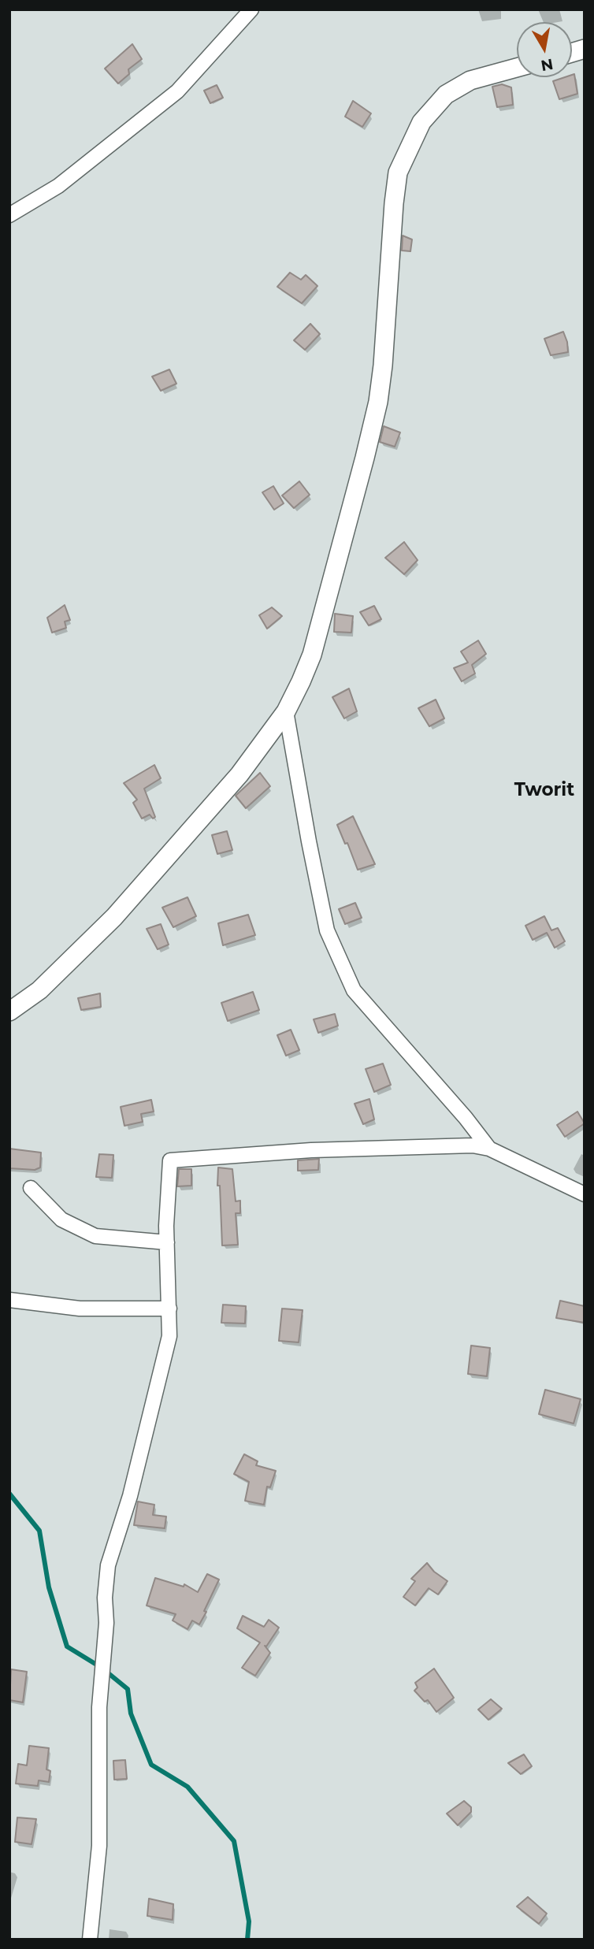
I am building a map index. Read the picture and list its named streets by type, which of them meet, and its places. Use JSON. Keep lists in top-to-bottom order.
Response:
{
  "districts": ["Tworit"],
  "north": "bottom"
}
